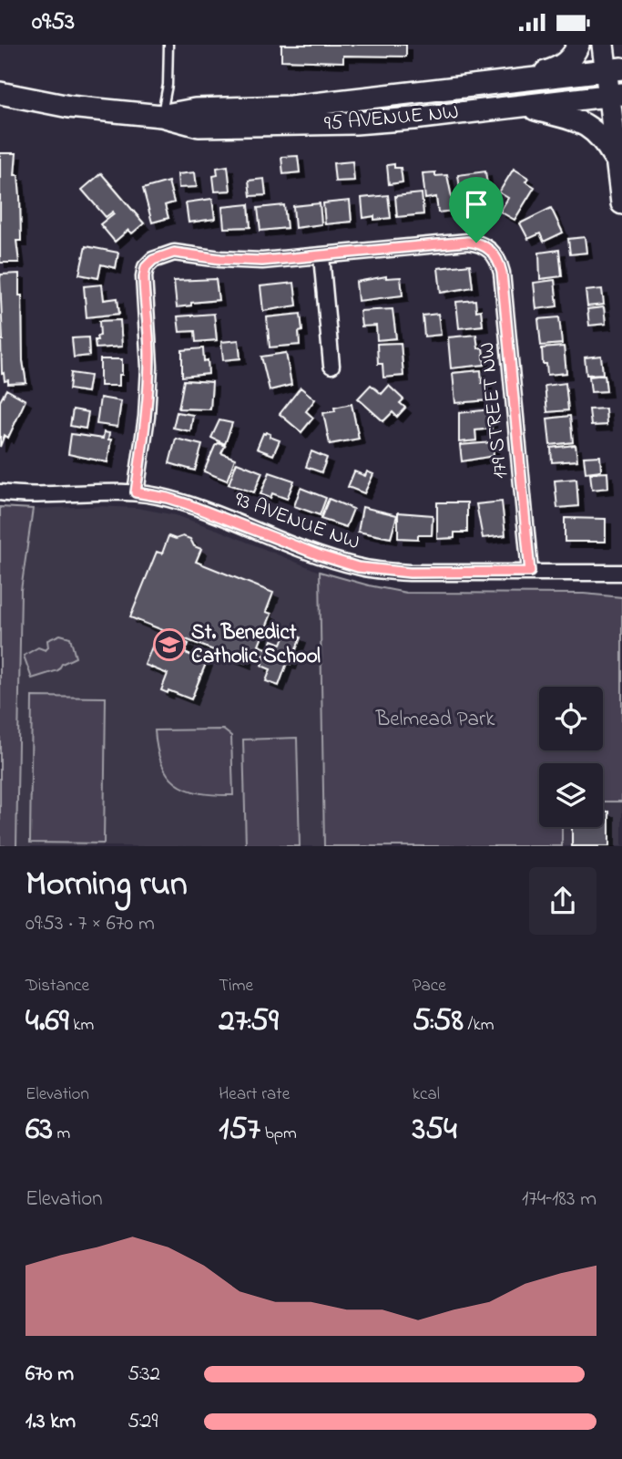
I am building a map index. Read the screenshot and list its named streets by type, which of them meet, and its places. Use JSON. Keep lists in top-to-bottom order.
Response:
{
  "streets": {
    "street": ["95 AVENUE NW", "179 STREET NW", "93 AVENUE NW"]
  },
  "crossings": [
    ["179 STREET NW", "93 AVENUE NW"]
  ],
  "parks": ["Belmead Park"],
  "places": {
    "school or university": ["St. Benedict Catholic School"]
  },
  "page": {
    "status": "09:53",
    "heading": ["Morning run", "09:53 · 7 × 670 m"],
    "stats": [
      ["Distance", "4.69 km"],
      ["Time", "27:59"],
      ["Pace", "5:58 /km"],
      ["Elevation", "63 m"],
      ["Heart rate", "157 bpm"],
      ["kcal", "354"]
    ],
    "chart": ["Elevation", "174–183 m"],
    "list": [
      {
        "name": "670 m",
        "note": "5:32"
      },
      {
        "name": "1.3 km",
        "note": "5:29"
      }
    ]
  }
}
